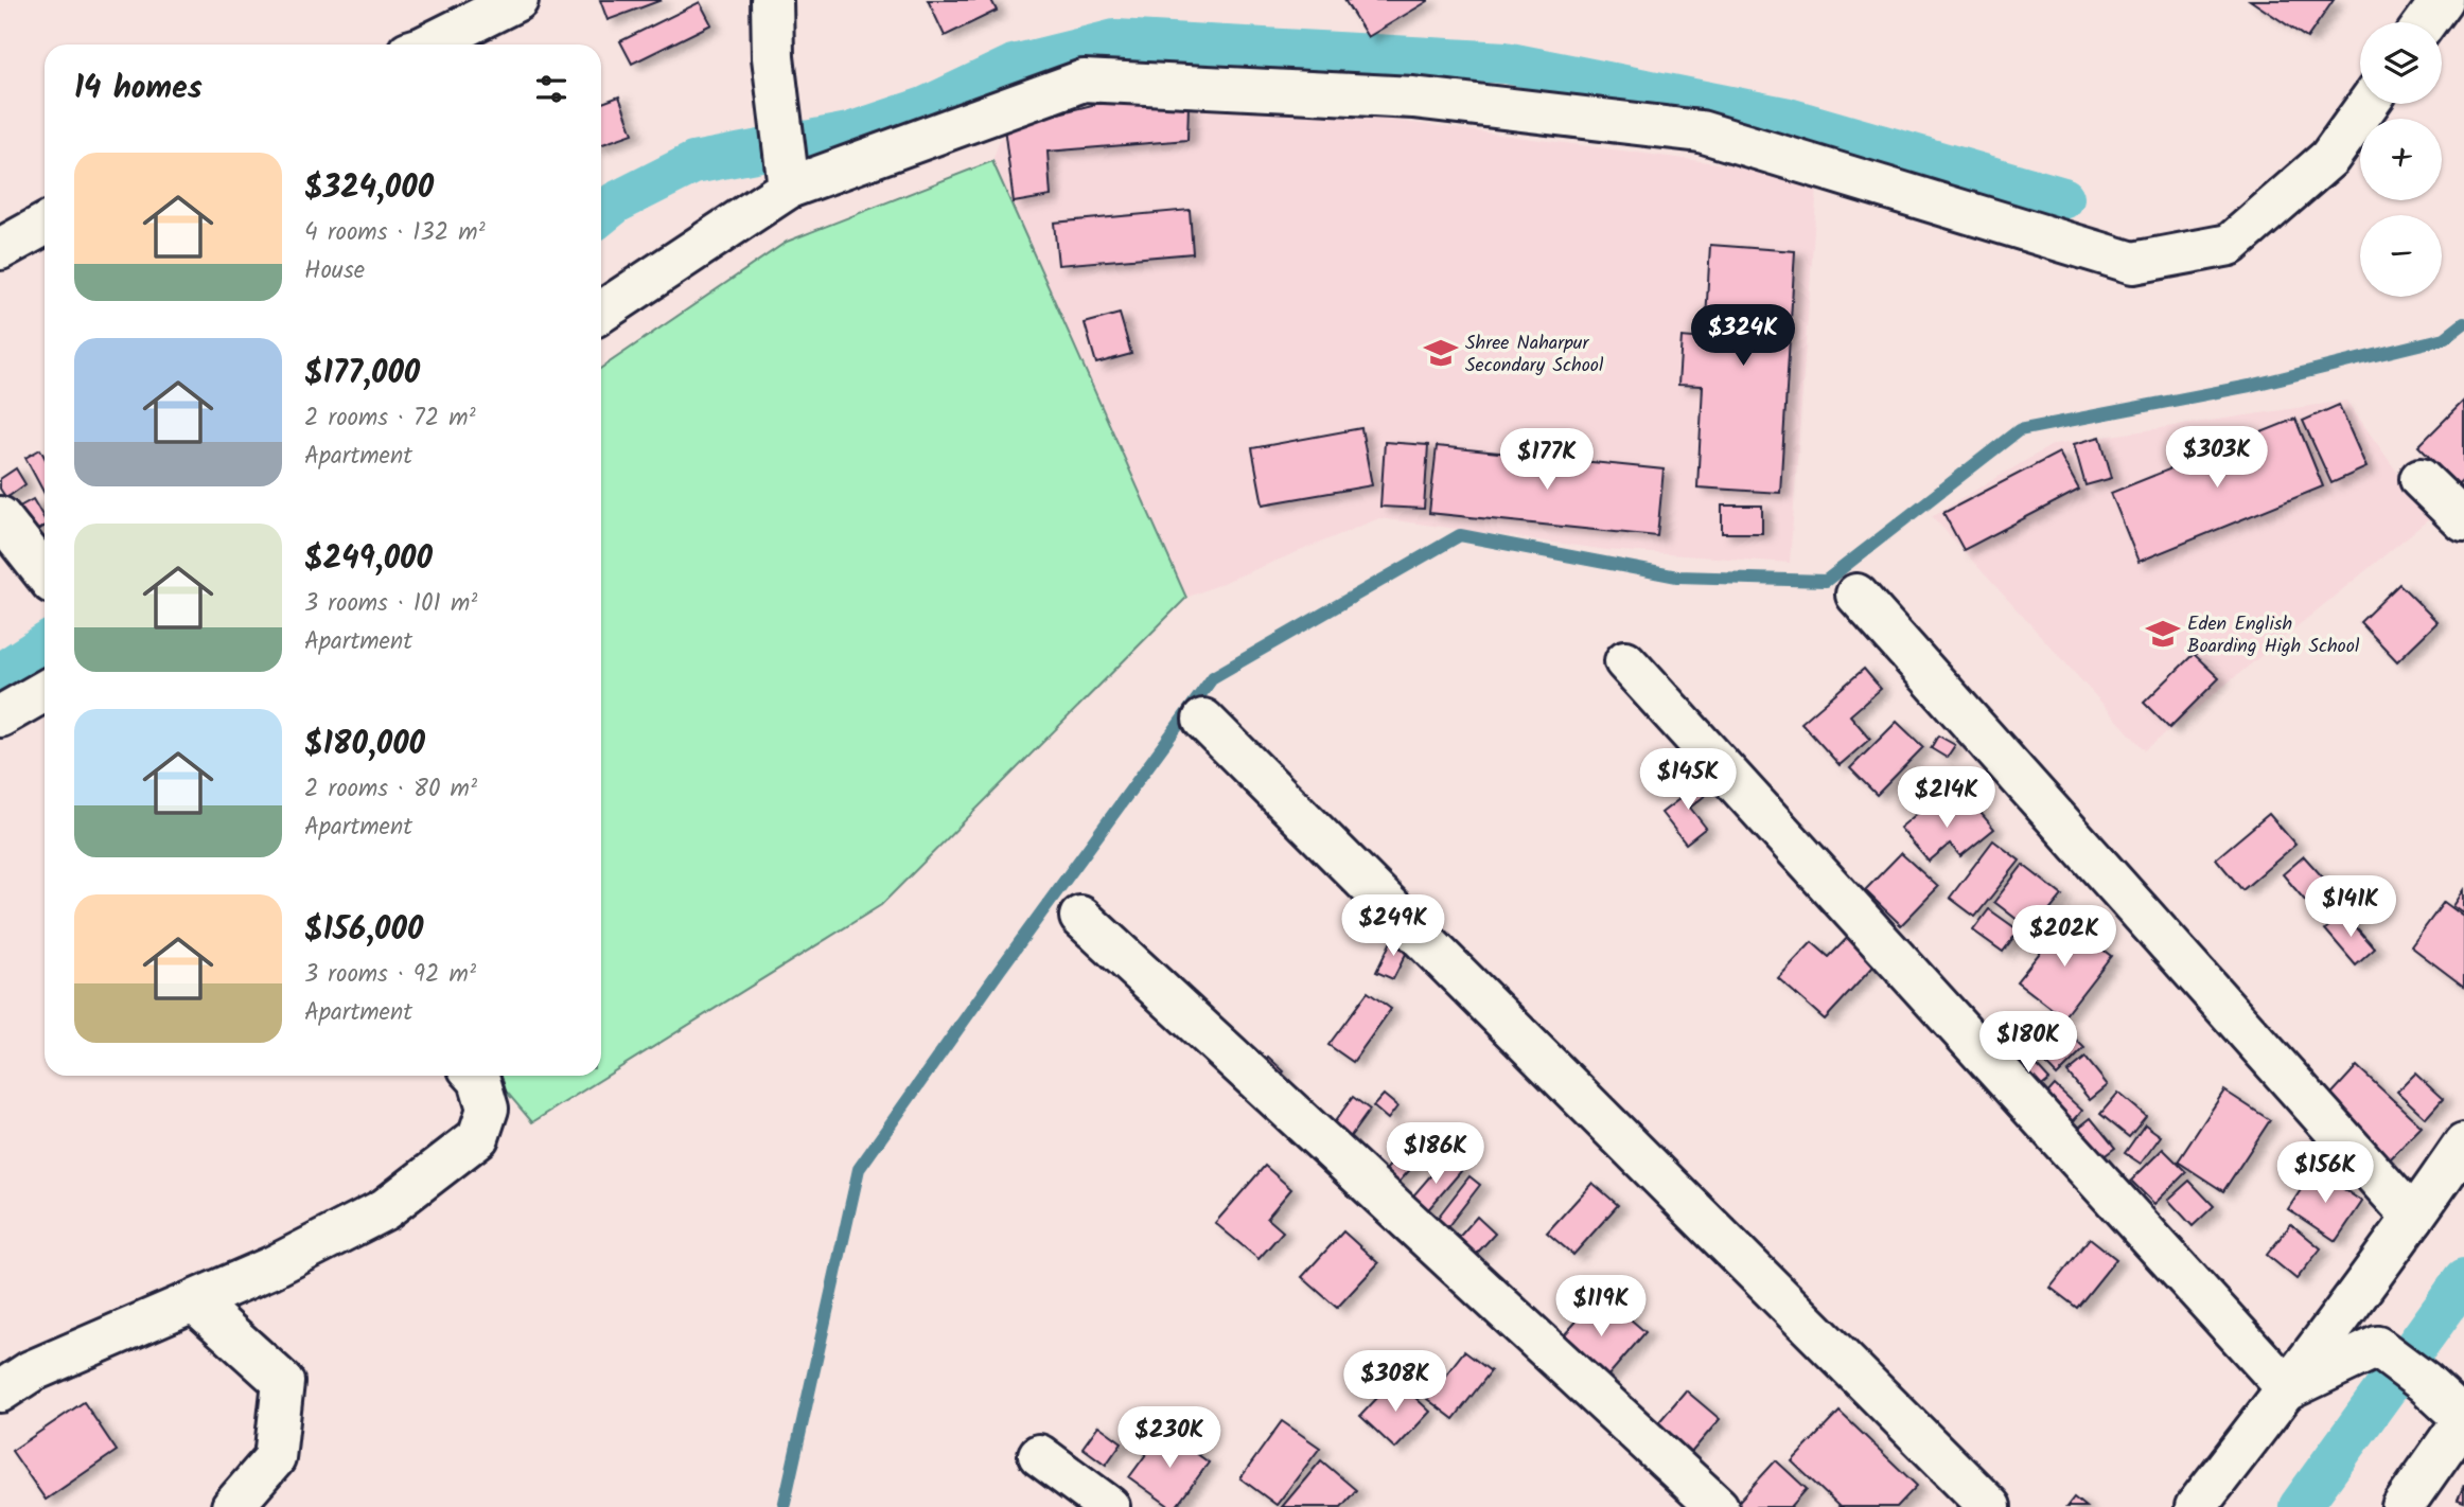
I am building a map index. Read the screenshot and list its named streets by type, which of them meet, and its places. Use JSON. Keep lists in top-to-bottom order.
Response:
{
  "places": {
    "school or university": ["Shree Naharpur Secondary School", "Eden English Boarding High School"]
  },
  "page": {
    "map_buttons": ["+", "−"],
    "heading": "14 homes",
    "list": [
      {
        "name": "$324,000",
        "note": "4 rooms · 132 m² · House"
      },
      {
        "name": "$177,000",
        "note": "2 rooms · 72 m² · Apartment"
      },
      {
        "name": "$249,000",
        "note": "3 rooms · 101 m² · Apartment"
      },
      {
        "name": "$180,000",
        "note": "2 rooms · 80 m² · Apartment"
      },
      {
        "name": "$156,000",
        "note": "3 rooms · 92 m² · Apartment"
      }
    ],
    "price": [
      "$324K",
      "$303K",
      "$177K",
      "$145K",
      "$214K",
      "$141K",
      "$249K",
      "$202K",
      "$180K",
      "$186K",
      "$156K",
      "$119K",
      "$308K",
      "$230K"
    ]
  }
}
